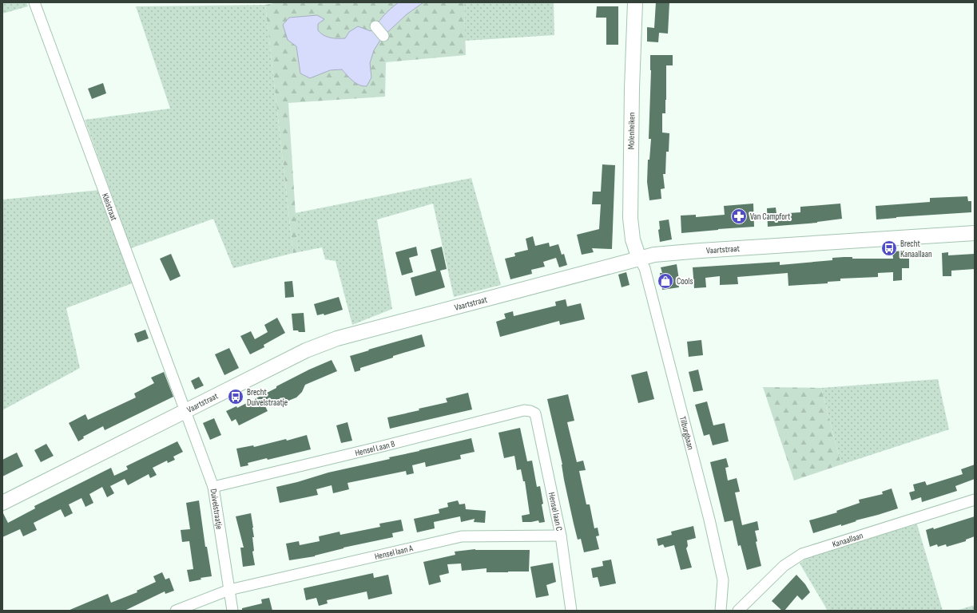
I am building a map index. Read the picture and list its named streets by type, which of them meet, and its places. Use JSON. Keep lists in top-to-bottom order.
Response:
{
  "streets": {
    "main road": ["Molenheiken", "Vaartstraat"],
    "street": [
      "Kleistraat",
      "Tilburgbaan",
      "Hensel Laan B",
      "Duivelstraatje",
      "Hensel laan C",
      "Kanaallaan",
      "Hensel laan A"
    ]
  },
  "crossings": [
    ["Molenheiken", "Vaartstraat"],
    ["Molenheiken", "Tilburgbaan"],
    ["Kleistraat", "Vaartstraat"],
    ["Kleistraat", "Duivelstraatje"],
    ["Vaartstraat", "Tilburgbaan"],
    ["Vaartstraat", "Duivelstraatje"],
    ["Hensel Laan B", "Duivelstraatje"],
    ["Hensel Laan B", "Hensel laan C"],
    ["Duivelstraatje", "Hensel laan A"],
    ["Hensel laan C", "Hensel laan A"]
  ],
  "places": {
    "pharmacy": ["Van Campfort"],
    "bus stop": ["Brecht Kanaallaan", "Brecht Duivelstraatje"],
    "shop": ["Cools"]
  }
}
